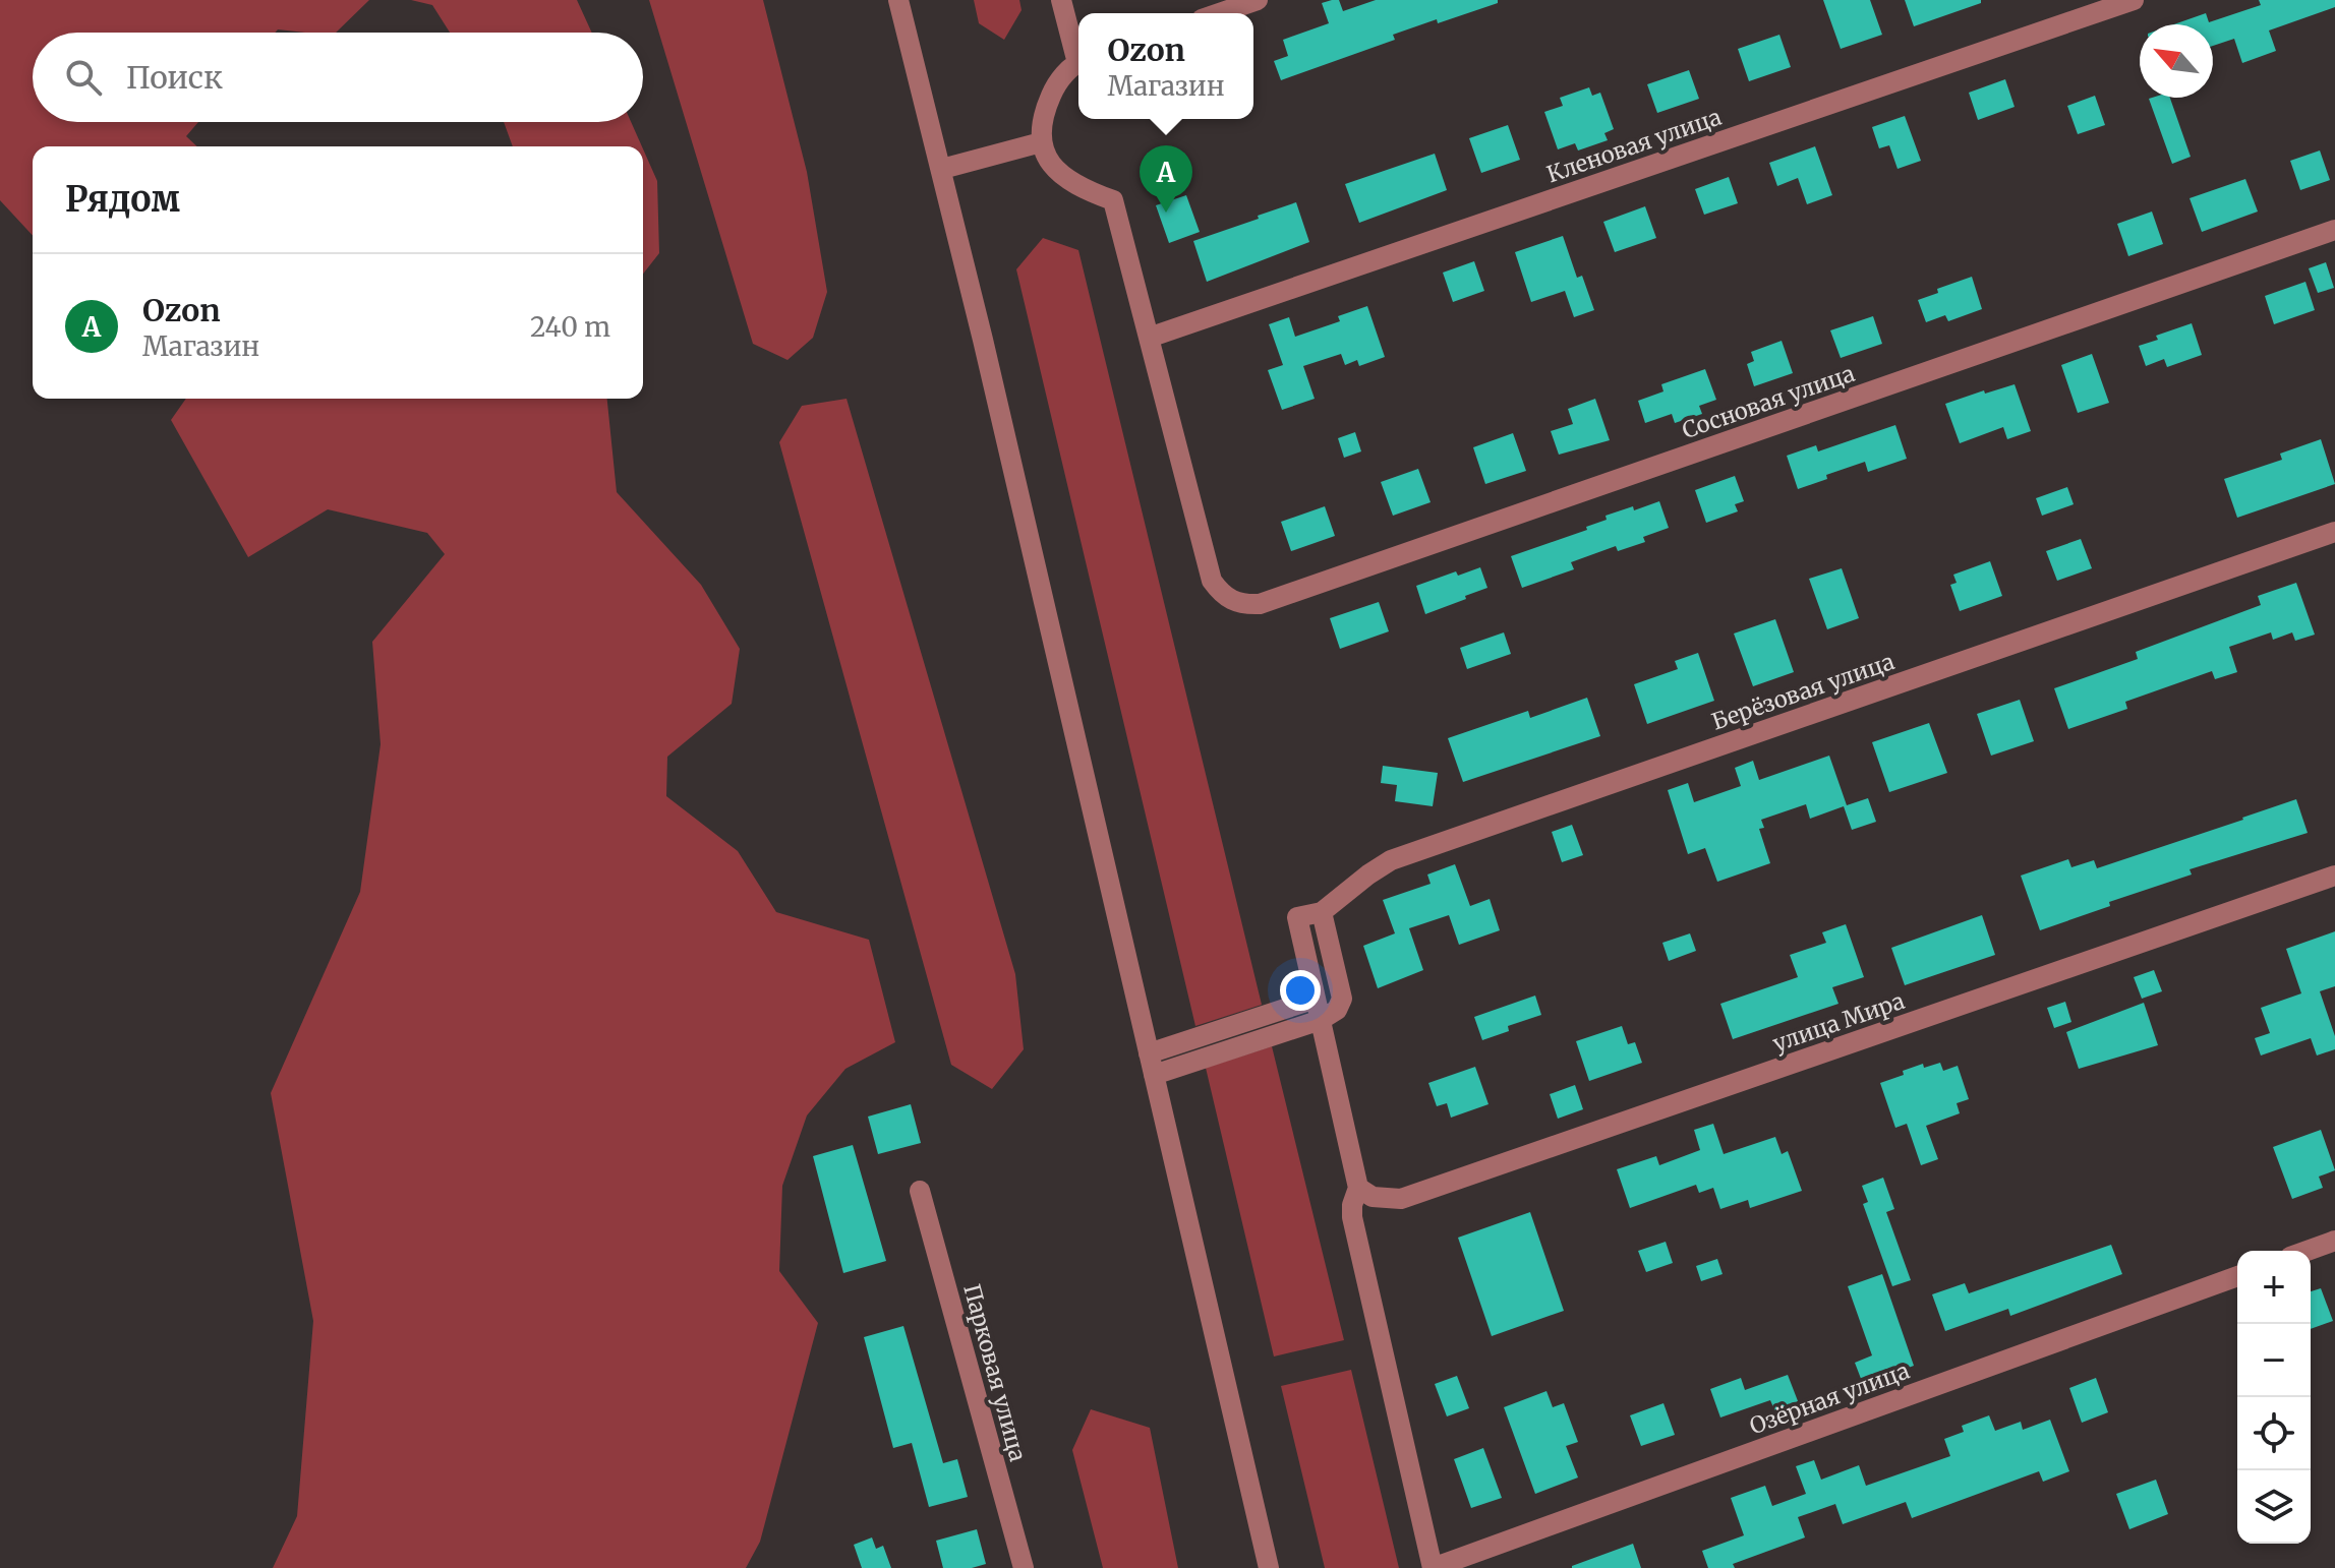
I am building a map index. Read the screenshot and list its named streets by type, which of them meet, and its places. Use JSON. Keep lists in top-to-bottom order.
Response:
{
  "streets": {
    "street": [
      "Кленовая улица",
      "Сосновая улица",
      "Берёзовая улица",
      "улица Мира",
      "Парковая улица",
      "Озёрная улица"
    ]
  },
  "crossings": [
    ["Кленовая улица", "Сосновая улица"]
  ],
  "north": "top left",
  "page": {
    "popup": ["Ozon", "Магазин"],
    "search": "Поиск",
    "pins": "A",
    "heading": "Рядом",
    "list": [
      {
        "mark": "A",
        "name": "Ozon",
        "note": "Магазин",
        "value": "240 m"
      }
    ],
    "map_buttons": ["+", "−"]
  }
}
